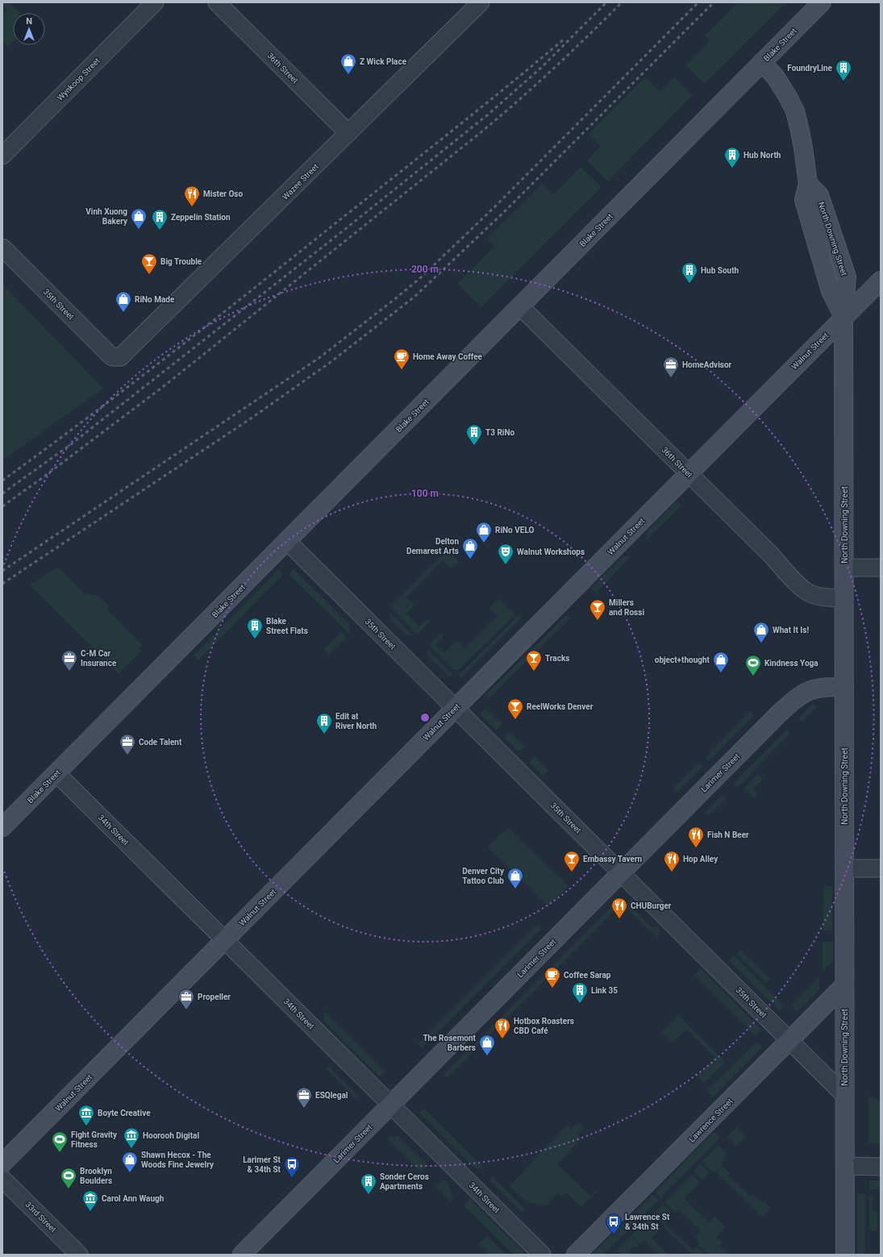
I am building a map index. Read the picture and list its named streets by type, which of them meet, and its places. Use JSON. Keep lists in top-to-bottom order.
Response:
{
  "streets": {
    "street": [
      "Blake Street",
      "36th Street",
      "Wynkoop Street",
      "Wazee Street",
      "North Downing Street",
      "35th Street",
      "Walnut Street",
      "Larimer Street",
      "34th Street",
      "Lawrence Street",
      "33rd Street"
    ]
  },
  "crossings": [
    ["Blake Street", "36th Street"],
    ["Blake Street", "North Downing Street"],
    ["Blake Street", "35th Street"],
    ["Blake Street", "34th Street"],
    ["36th Street", "Wazee Street"],
    ["36th Street", "North Downing Street"],
    ["36th Street", "Walnut Street"],
    ["Wazee Street", "35th Street"],
    ["North Downing Street", "35th Street"],
    ["North Downing Street", "Walnut Street"],
    ["North Downing Street", "Larimer Street"],
    ["North Downing Street", "Lawrence Street"],
    ["35th Street", "Walnut Street"],
    ["35th Street", "Larimer Street"],
    ["35th Street", "Lawrence Street"],
    ["Walnut Street", "34th Street"],
    ["Larimer Street", "34th Street"]
  ],
  "places": {
    "shop": [
      "Z Wick Place",
      "Vinh Xuong Bakery",
      "RiNo Made",
      "RiNo VELO",
      "Delton Demarest Arts",
      "What It Is!",
      "object+thought",
      "Denver City Tattoo Club",
      "The Rosemont Barbers",
      "Shawn Hecox - The Woods Fine Jewelry"
    ],
    "building": [
      "FoundryLine",
      "Hub North",
      "Zeppelin Station",
      "Hub South",
      "T3 RiNo",
      "Blake Street Flats",
      "Edit at River North",
      "Link 35",
      "Sonder Ceros Apartments"
    ],
    "restaurant": [
      "Mister Oso",
      "Fish N Beer",
      "Hop Alley",
      "CHUBurger",
      "Hotbox Roasters CBD Café"
    ],
    "bar": [
      "Big Trouble",
      "Millers and Rossi",
      "Tracks",
      "ReelWorks Denver",
      "Embassy Tavern"
    ],
    "cafe": ["Home Away Coffee", "Coffee Sarap"],
    "office": [
      "HomeAdvisor",
      "C-M Car Insurance",
      "Code Talent",
      "Propeller",
      "ESQlegal"
    ],
    "theatre": ["Walnut Workshops"],
    "sports": ["Kindness Yoga", "Fight Gravity Fitness", "Brooklyn Boulders"],
    "museum": ["Boyte Creative", "Hoorooh Digital", "Carol Ann Waugh"],
    "bus stop": ["Larimer St & 34th St", "Lawrence St & 34th St"]
  },
  "north": "top",
  "rings": ["200 m", "100 m"]
}
